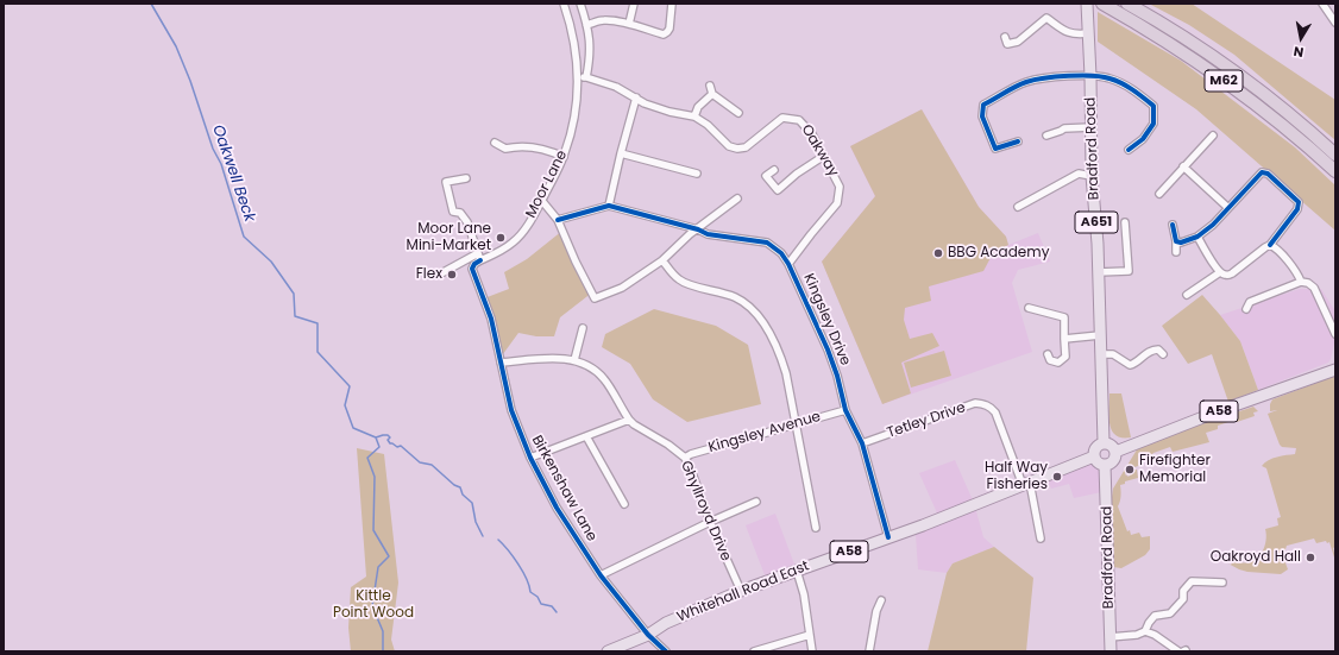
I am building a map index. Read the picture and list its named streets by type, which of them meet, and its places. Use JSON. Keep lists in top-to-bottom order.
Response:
{
  "streets": {
    "highway": ["M62"],
    "main road": [
      "Bradford Road",
      "A651",
      "A58",
      "Whitehall Road East"
    ],
    "street": [
      "Oakway",
      "Moor Lane",
      "Kingsley Drive",
      "Tetley Drive",
      "Kingsley Avenue",
      "Birkenshaw Lane",
      "Ghyllroyd Drive"
    ]
  },
  "crossings": [
    ["Bradford Road", "A651"],
    ["Bradford Road", "A58"],
    ["Bradford Road", "Whitehall Road East"],
    ["Oakway", "Kingsley Drive"],
    ["Moor Lane", "Birkenshaw Lane"],
    ["Kingsley Drive", "Tetley Drive"],
    ["Kingsley Drive", "Kingsley Avenue"],
    ["Kingsley Drive", "Whitehall Road East"],
    ["A58", "Whitehall Road East"],
    ["Tetley Drive", "Whitehall Road East"],
    ["Kingsley Avenue", "Ghyllroyd Drive"],
    ["Birkenshaw Lane", "Whitehall Road East"],
    ["Ghyllroyd Drive", "Whitehall Road East"]
  ],
  "water": ["Oakwell Beck"],
  "parks": ["Kittle Point Wood"],
  "places": [
    "Moor Lane Mini-Market",
    "BBG Academy",
    "Flex",
    "Firefighter Memorial",
    "Half Way Fisheries",
    "Oakroyd Hall"
  ],
  "north": "bottom"
}
